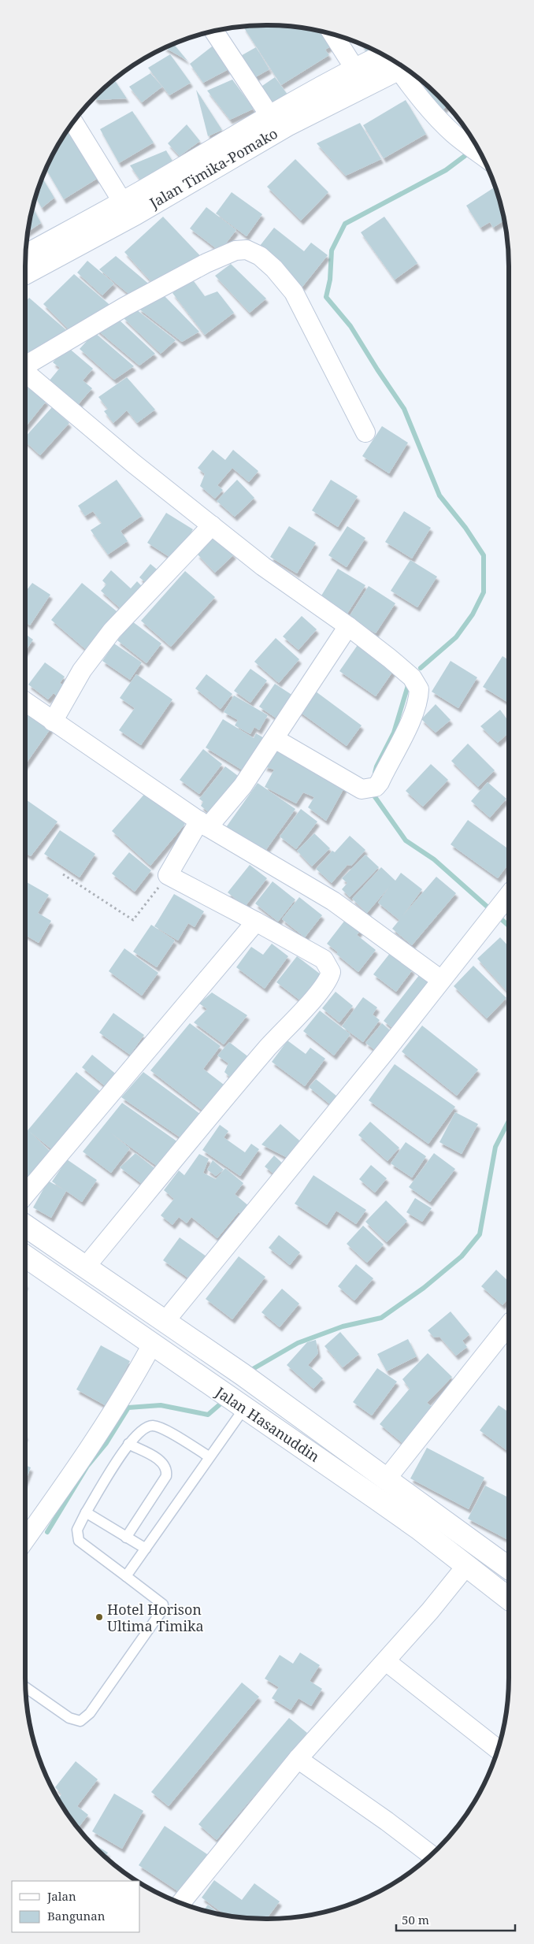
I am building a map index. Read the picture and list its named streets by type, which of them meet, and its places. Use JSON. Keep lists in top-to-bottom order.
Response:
{
  "streets": {
    "main road": ["Jalan Timika-Pomako", "Jalan Hasanuddin"]
  },
  "places": ["Hotel Horison Ultima Timika"],
  "legend": ["Jalan", "Bangunan"],
  "scale_bar": "50 m"
}
